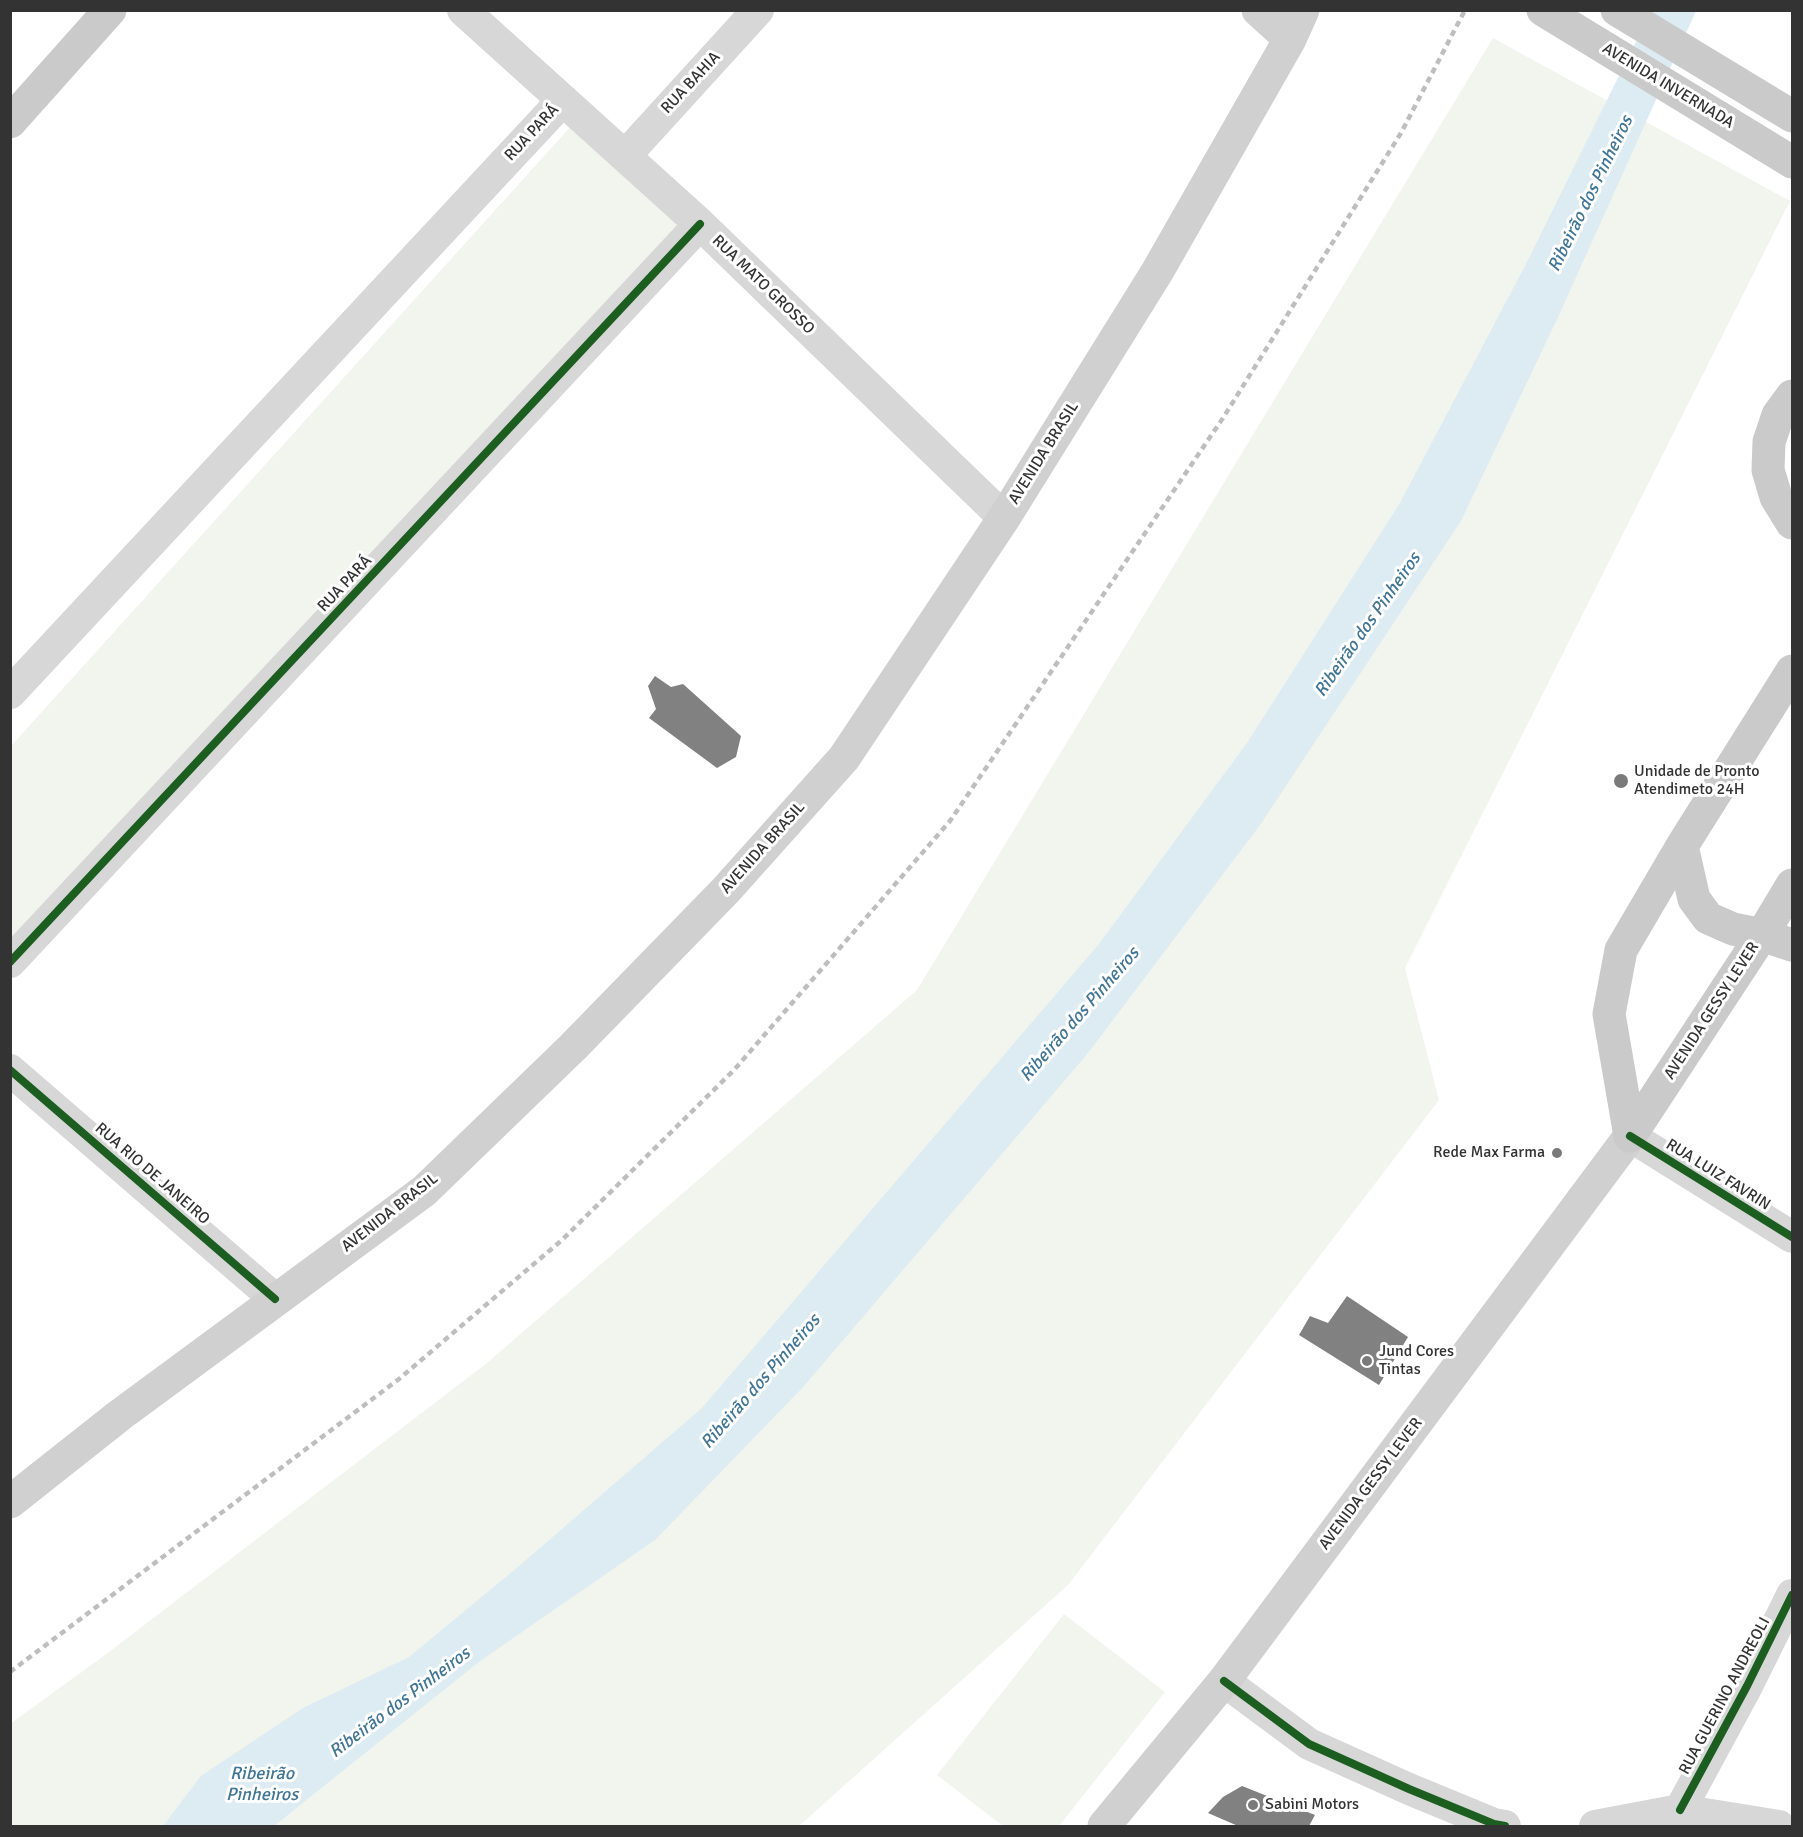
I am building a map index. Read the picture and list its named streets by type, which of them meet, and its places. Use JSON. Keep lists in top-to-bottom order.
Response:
{
  "streets": {
    "main road": ["AVENIDA INVERNADA", "AVENIDA BRASIL", "AVENIDA GESSY LEVER"],
    "street": [
      "RUA BAHIA",
      "RUA PARÁ",
      "RUA MATO GROSSO",
      "RUA RIO DE JANEIRO",
      "RUA LUIZ FAVRIN",
      "RUA GUERINO ANDREOLI"
    ]
  },
  "crossings": [
    ["RUA BAHIA", "RUA MATO GROSSO"],
    ["RUA PARÁ", "RUA MATO GROSSO"],
    ["RUA MATO GROSSO", "AVENIDA BRASIL"],
    ["AVENIDA BRASIL", "RUA RIO DE JANEIRO"],
    ["AVENIDA GESSY LEVER", "RUA LUIZ FAVRIN"]
  ],
  "water": ["Ribeirão dos Pinheiros", "Ribeirão Pinheiros"],
  "places": [
    "Unidade de Pronto Atendimeto 24H",
    "Rede Max Farma",
    "Jund Cores Tintas",
    "Sabini Motors"
  ]
}
